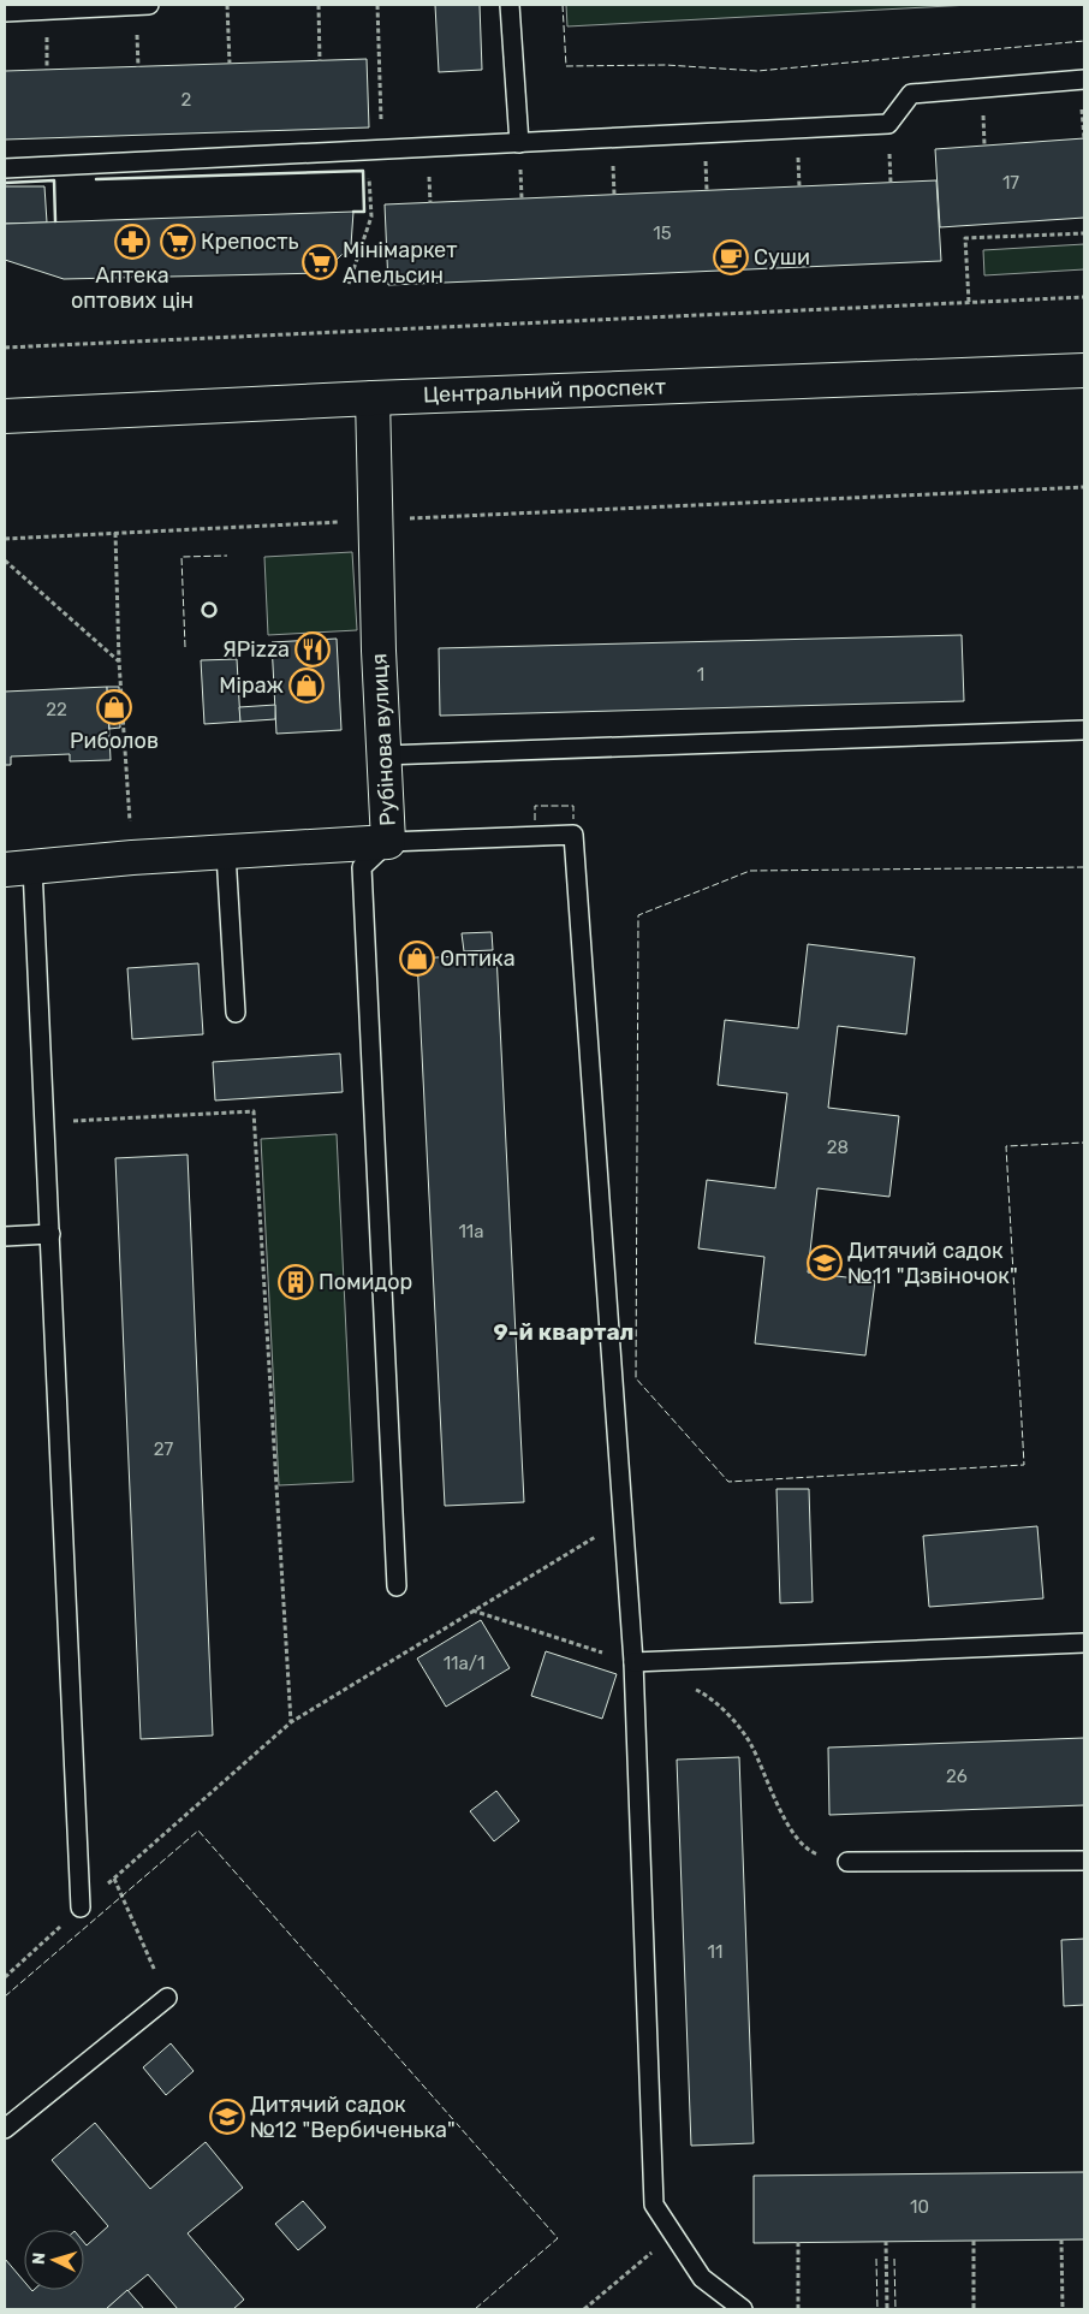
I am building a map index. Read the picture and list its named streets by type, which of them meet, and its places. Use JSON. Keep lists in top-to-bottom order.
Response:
{
  "streets": {
    "main road": ["Центральний проспект", "Рубінова вулиця"]
  },
  "crossings": [
    ["Центральний проспект", "Рубінова вулиця"]
  ],
  "districts": ["9-й квартал"],
  "places": {
    "pharmacy": ["Аптека оптових цін"],
    "supermarket": ["Крепость", "Мінімаркет Апельсин"],
    "cafe": ["Суши"],
    "restaurant": ["ЯPizza"],
    "shop": ["Міраж", "Риболов", "Оптика"],
    "school or university": ["Дитячий садок №11 \"Дзвіночок\"", "Дитячий садок №12 \"Вербиченька\""],
    "building": ["Помидор"]
  },
  "house_numbers": [
    "2",
    "17",
    "15",
    "1",
    "22",
    "28",
    "11а",
    "27",
    "11а/1",
    "26",
    "11",
    "10"
  ],
  "north": "left"
}
